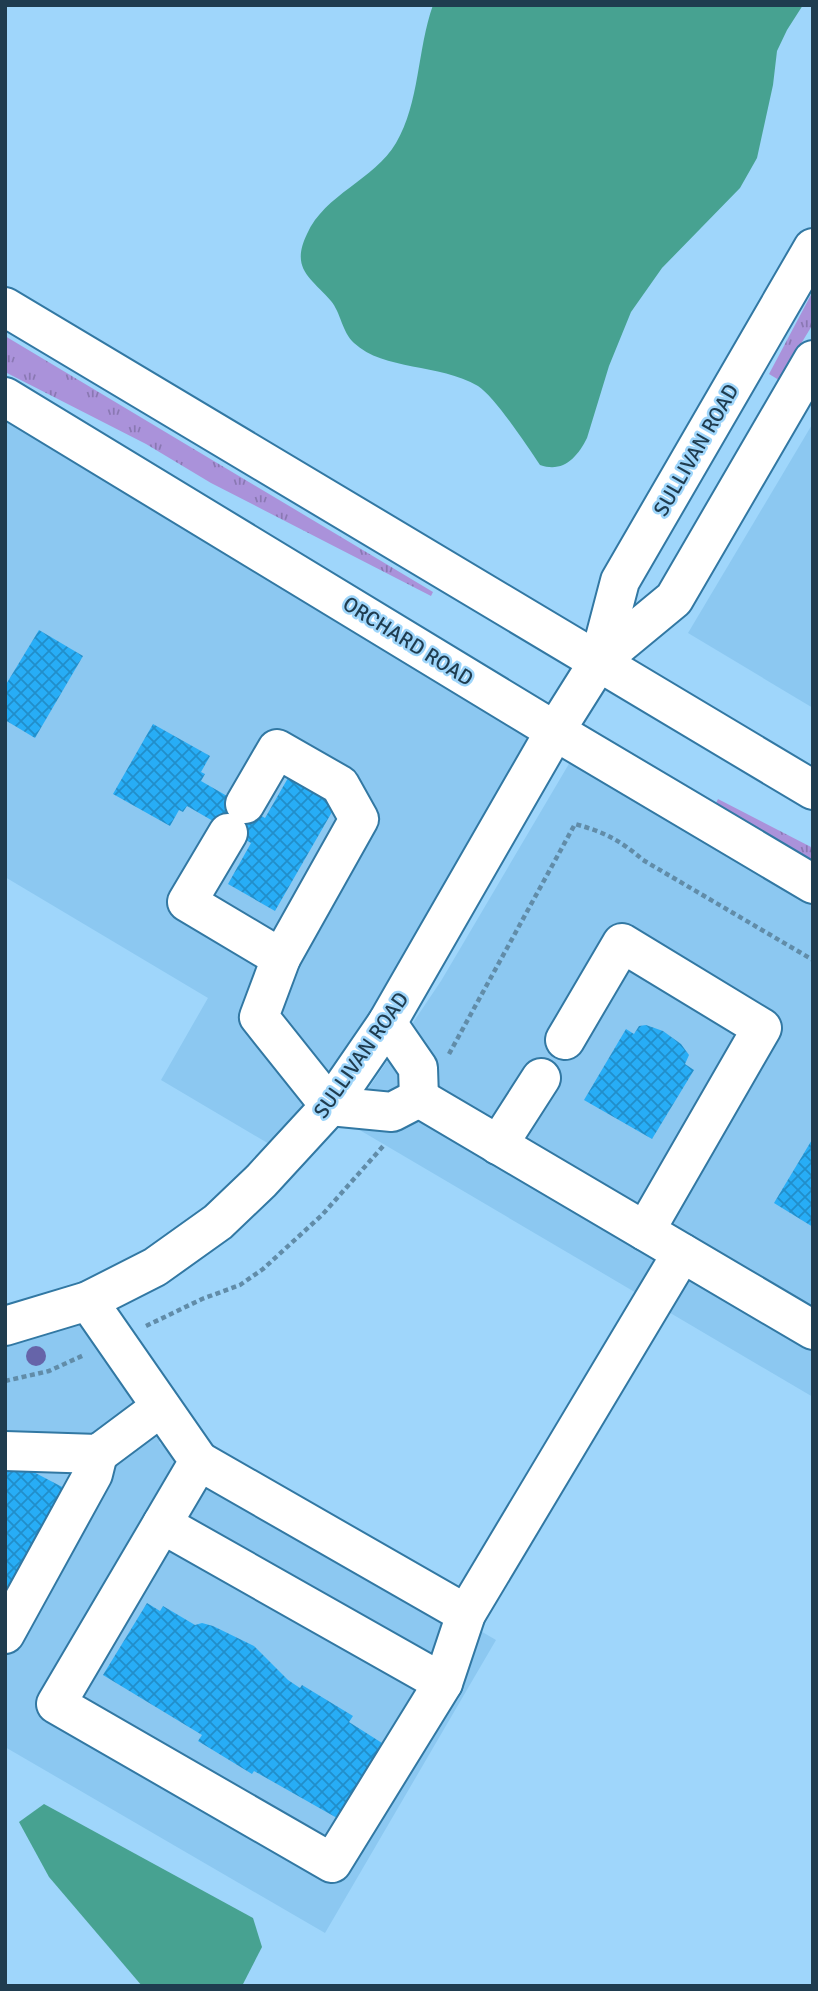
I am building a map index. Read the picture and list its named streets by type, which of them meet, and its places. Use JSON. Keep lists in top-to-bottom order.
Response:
{
  "streets": {
    "main road": ["SULLIVAN ROAD", "ORCHARD ROAD"]
  },
  "crossings": [
    ["SULLIVAN ROAD", "ORCHARD ROAD"]
  ]
}
